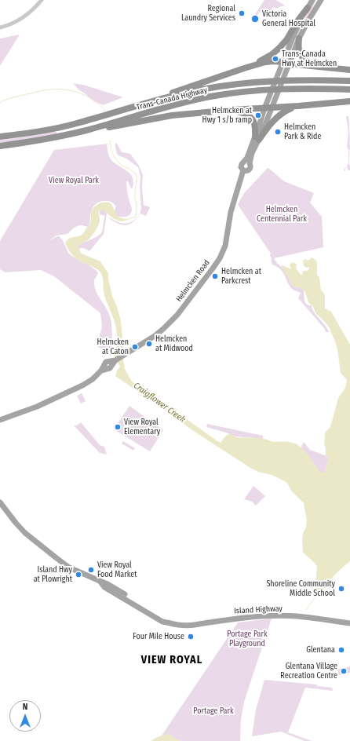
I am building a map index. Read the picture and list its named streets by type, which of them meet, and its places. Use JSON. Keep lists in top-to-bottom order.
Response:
{
  "streets": {
    "highway": ["Trans-Canada Highway"],
    "main road": ["Helmcken Road", "Island Highway"]
  },
  "districts": ["VIEW ROYAL"],
  "water": ["Craigflower Creek"],
  "parks": [
    "View Royal Park",
    "Helmcken Centennial Park",
    "Portage Park Playground",
    "Portage Park"
  ],
  "places": [
    "Regional Laundry Services",
    "Victoria General Hospital",
    "Trans-Canada Hwy at Helmcken",
    "Helmcken at Hwy 1 s/b ramp",
    "Helmcken Park & Ride",
    "Helmcken at Parkcrest",
    "Helmcken at Midwood",
    "Helmcken at Caton",
    "View Royal Elementary",
    "View Royal Food Market",
    "Island Hwy at Plowright",
    "Shoreline Community Middle School",
    "Four Mile House",
    "Glentana",
    "Glentana Village Recreation Centre"
  ],
  "north": "top"
}
